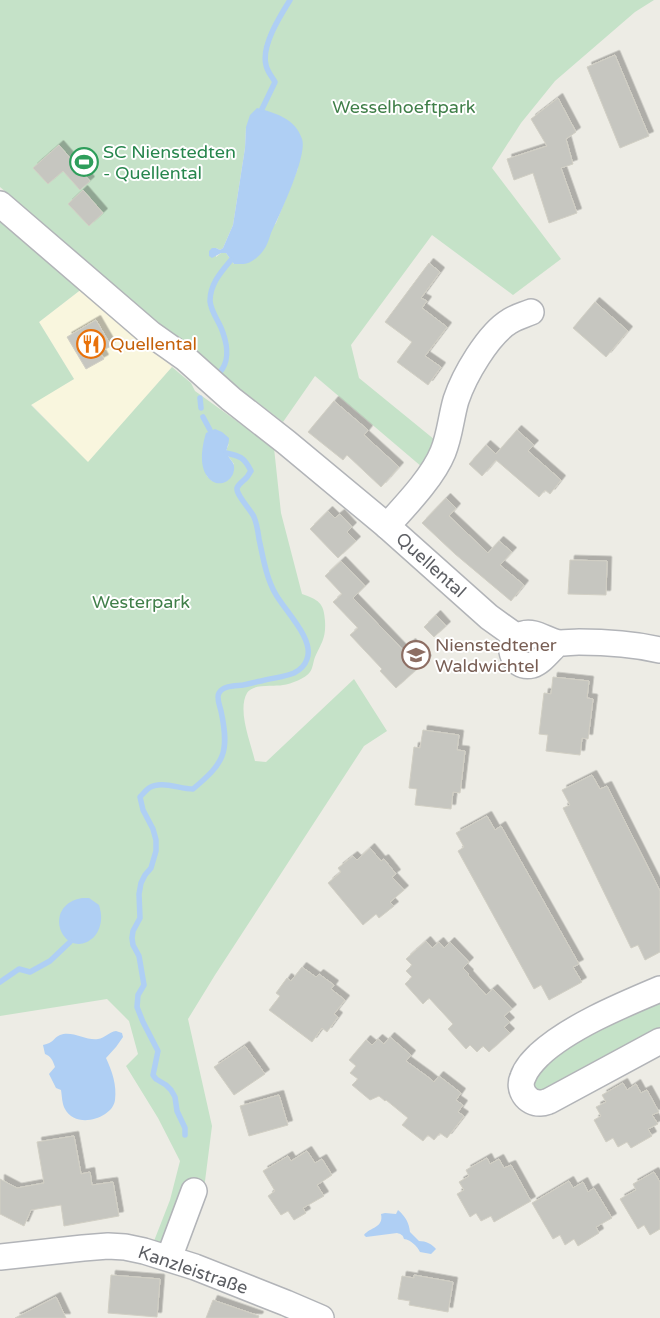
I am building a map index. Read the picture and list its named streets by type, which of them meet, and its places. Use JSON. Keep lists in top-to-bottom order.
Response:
{
  "streets": {
    "street": ["Quellental", "Kanzleistraße"]
  },
  "parks": ["Wesselhoeftpark", "Westerpark"],
  "places": {
    "sports": ["SC Nienstedten - Quellental"],
    "restaurant": ["Quellental"],
    "school or university": ["Nienstedtener Waldwichtel"]
  }
}
